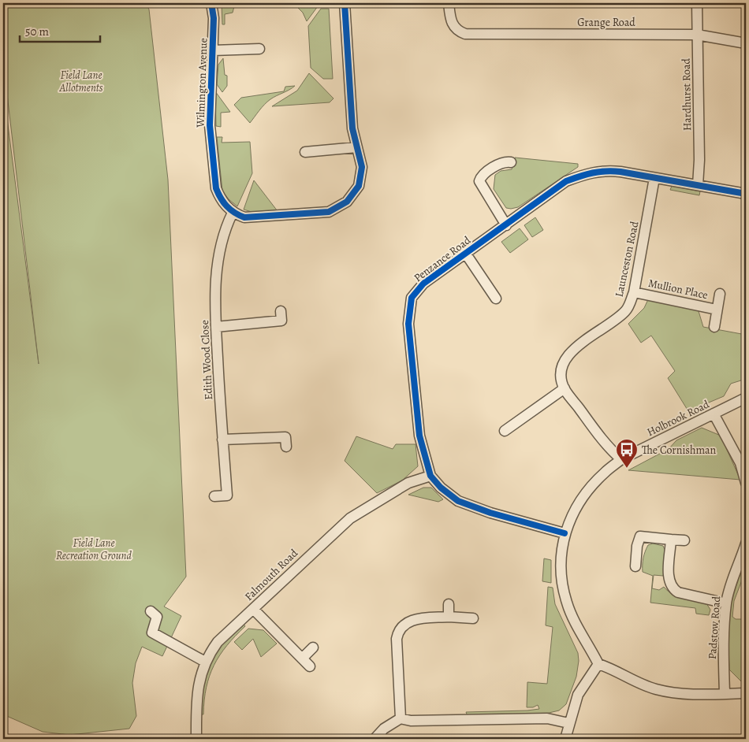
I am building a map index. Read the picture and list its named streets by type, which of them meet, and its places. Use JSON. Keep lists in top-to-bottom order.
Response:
{
  "streets": {
    "street": [
      "Grange Road",
      "Wilmington Avenue",
      "Hardhurst Road",
      "Penzance Road",
      "Launceston Road",
      "Mullion Place",
      "Edith Wood Close",
      "Holbrook Road",
      "Falmouth Road",
      "Padstow Road"
    ]
  },
  "crossings": [
    ["Grange Road", "Hardhurst Road"],
    ["Wilmington Avenue", "Edith Wood Close"],
    ["Hardhurst Road", "Penzance Road"],
    ["Penzance Road", "Launceston Road"],
    ["Penzance Road", "Holbrook Road"],
    ["Penzance Road", "Falmouth Road"],
    ["Launceston Road", "Mullion Place"]
  ],
  "parks": ["Field Lane Allotments", "Field Lane Recreation Ground"],
  "places": {
    "bus stop": ["The Cornishman"]
  },
  "scale_bar": "50 m"
}
